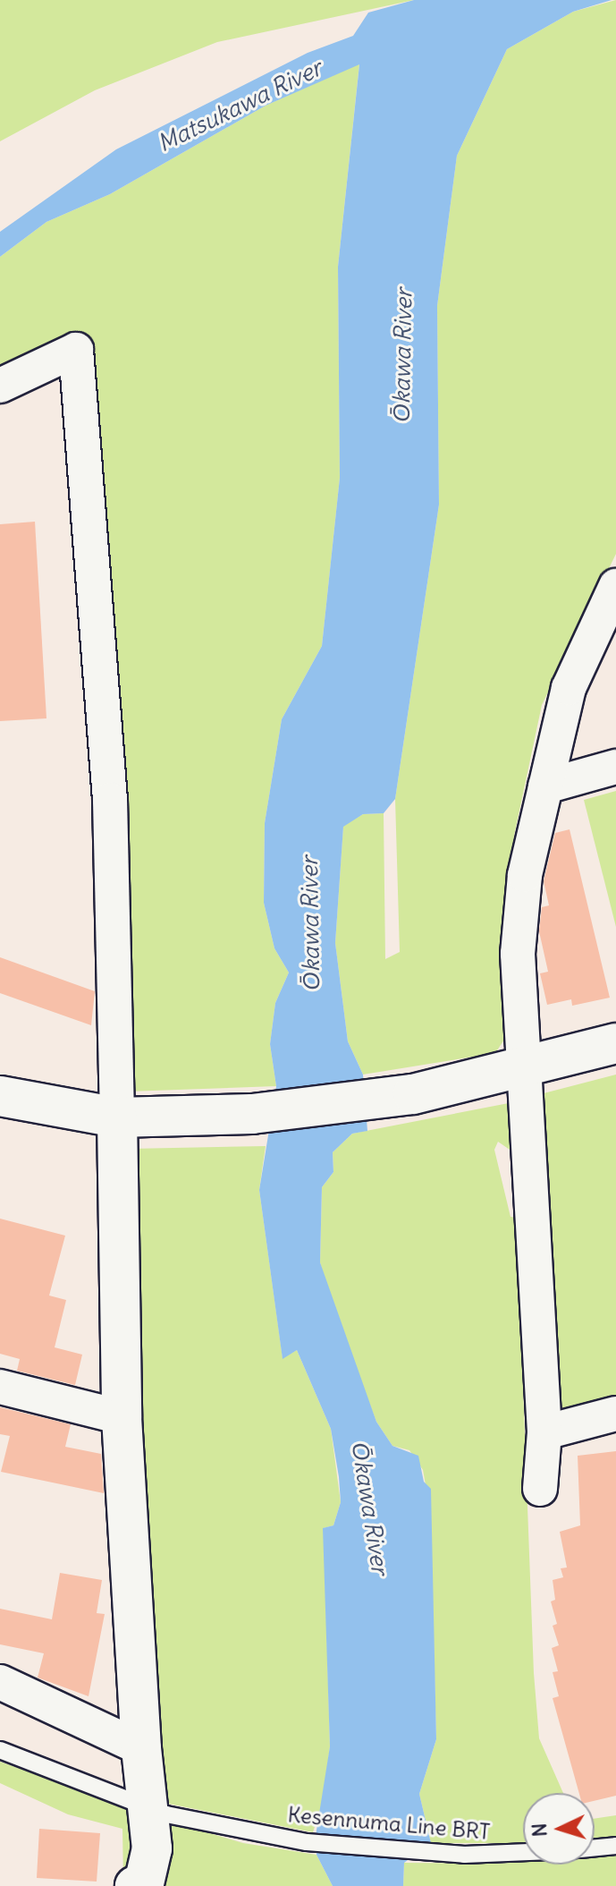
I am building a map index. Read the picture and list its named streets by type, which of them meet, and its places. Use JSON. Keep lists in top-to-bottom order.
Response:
{
  "streets": {
    "lane": ["Kesennuma Line BRT"]
  },
  "water": ["Matsukawa River", "Ōkawa River"],
  "north": "left"
}
